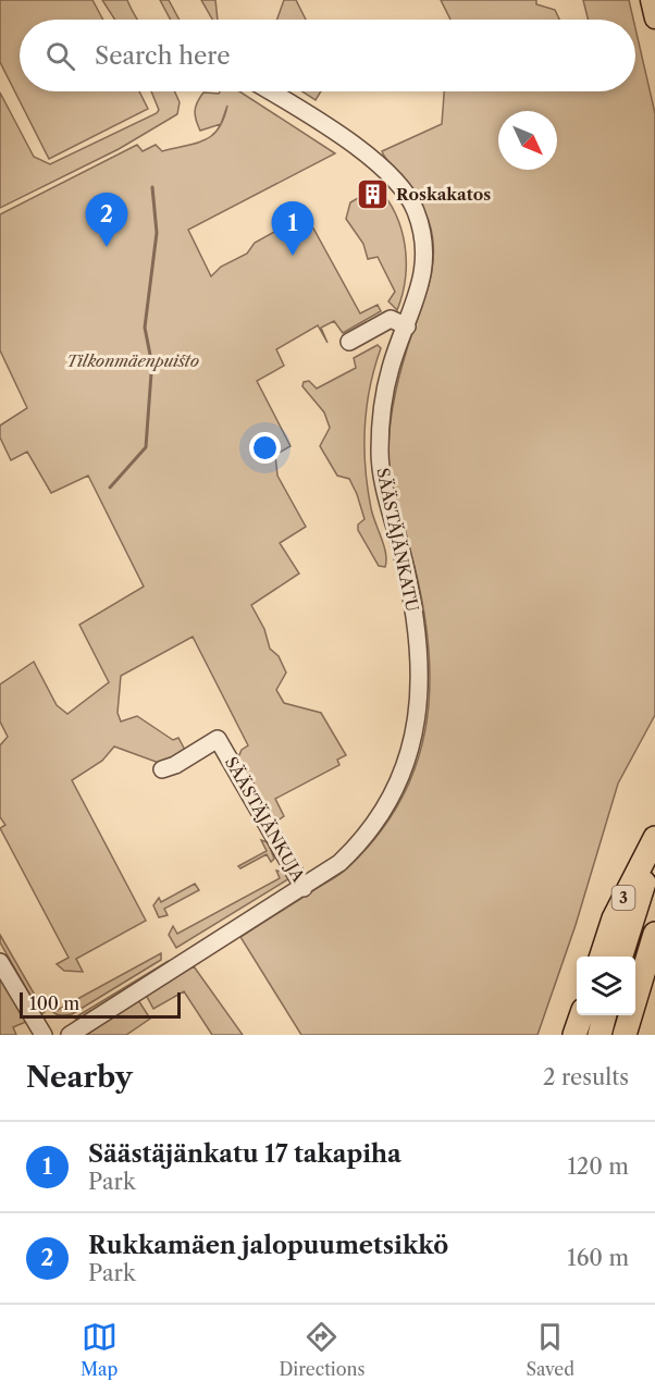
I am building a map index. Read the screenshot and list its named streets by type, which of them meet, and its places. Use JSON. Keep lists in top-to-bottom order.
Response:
{
  "streets": {
    "highway": ["3"],
    "street": ["SÄÄSTÄJÄNKATU", "SÄÄSTÄJÄNKUJA"]
  },
  "crossings": [
    ["SÄÄSTÄJÄNKATU", "SÄÄSTÄJÄNKUJA"]
  ],
  "parks": ["Tilkonmäenpuisto"],
  "places": {
    "building": ["Roskakatos"]
  },
  "scale_bar": "100 m",
  "north": "bottom right",
  "page": {
    "search": "Search here",
    "pins": ["2", "1"],
    "scale": "100 m",
    "heading": ["Nearby", "2 results"],
    "list": [
      {
        "mark": "1",
        "name": "Säästäjänkatu 17 takapiha",
        "note": "Park",
        "value": "120 m"
      },
      {
        "mark": "2",
        "name": "Rukkamäen jalopuumetsikkö",
        "note": "Park",
        "value": "160 m"
      }
    ],
    "nav": ["Map", "Directions", "Saved"]
  }
}
